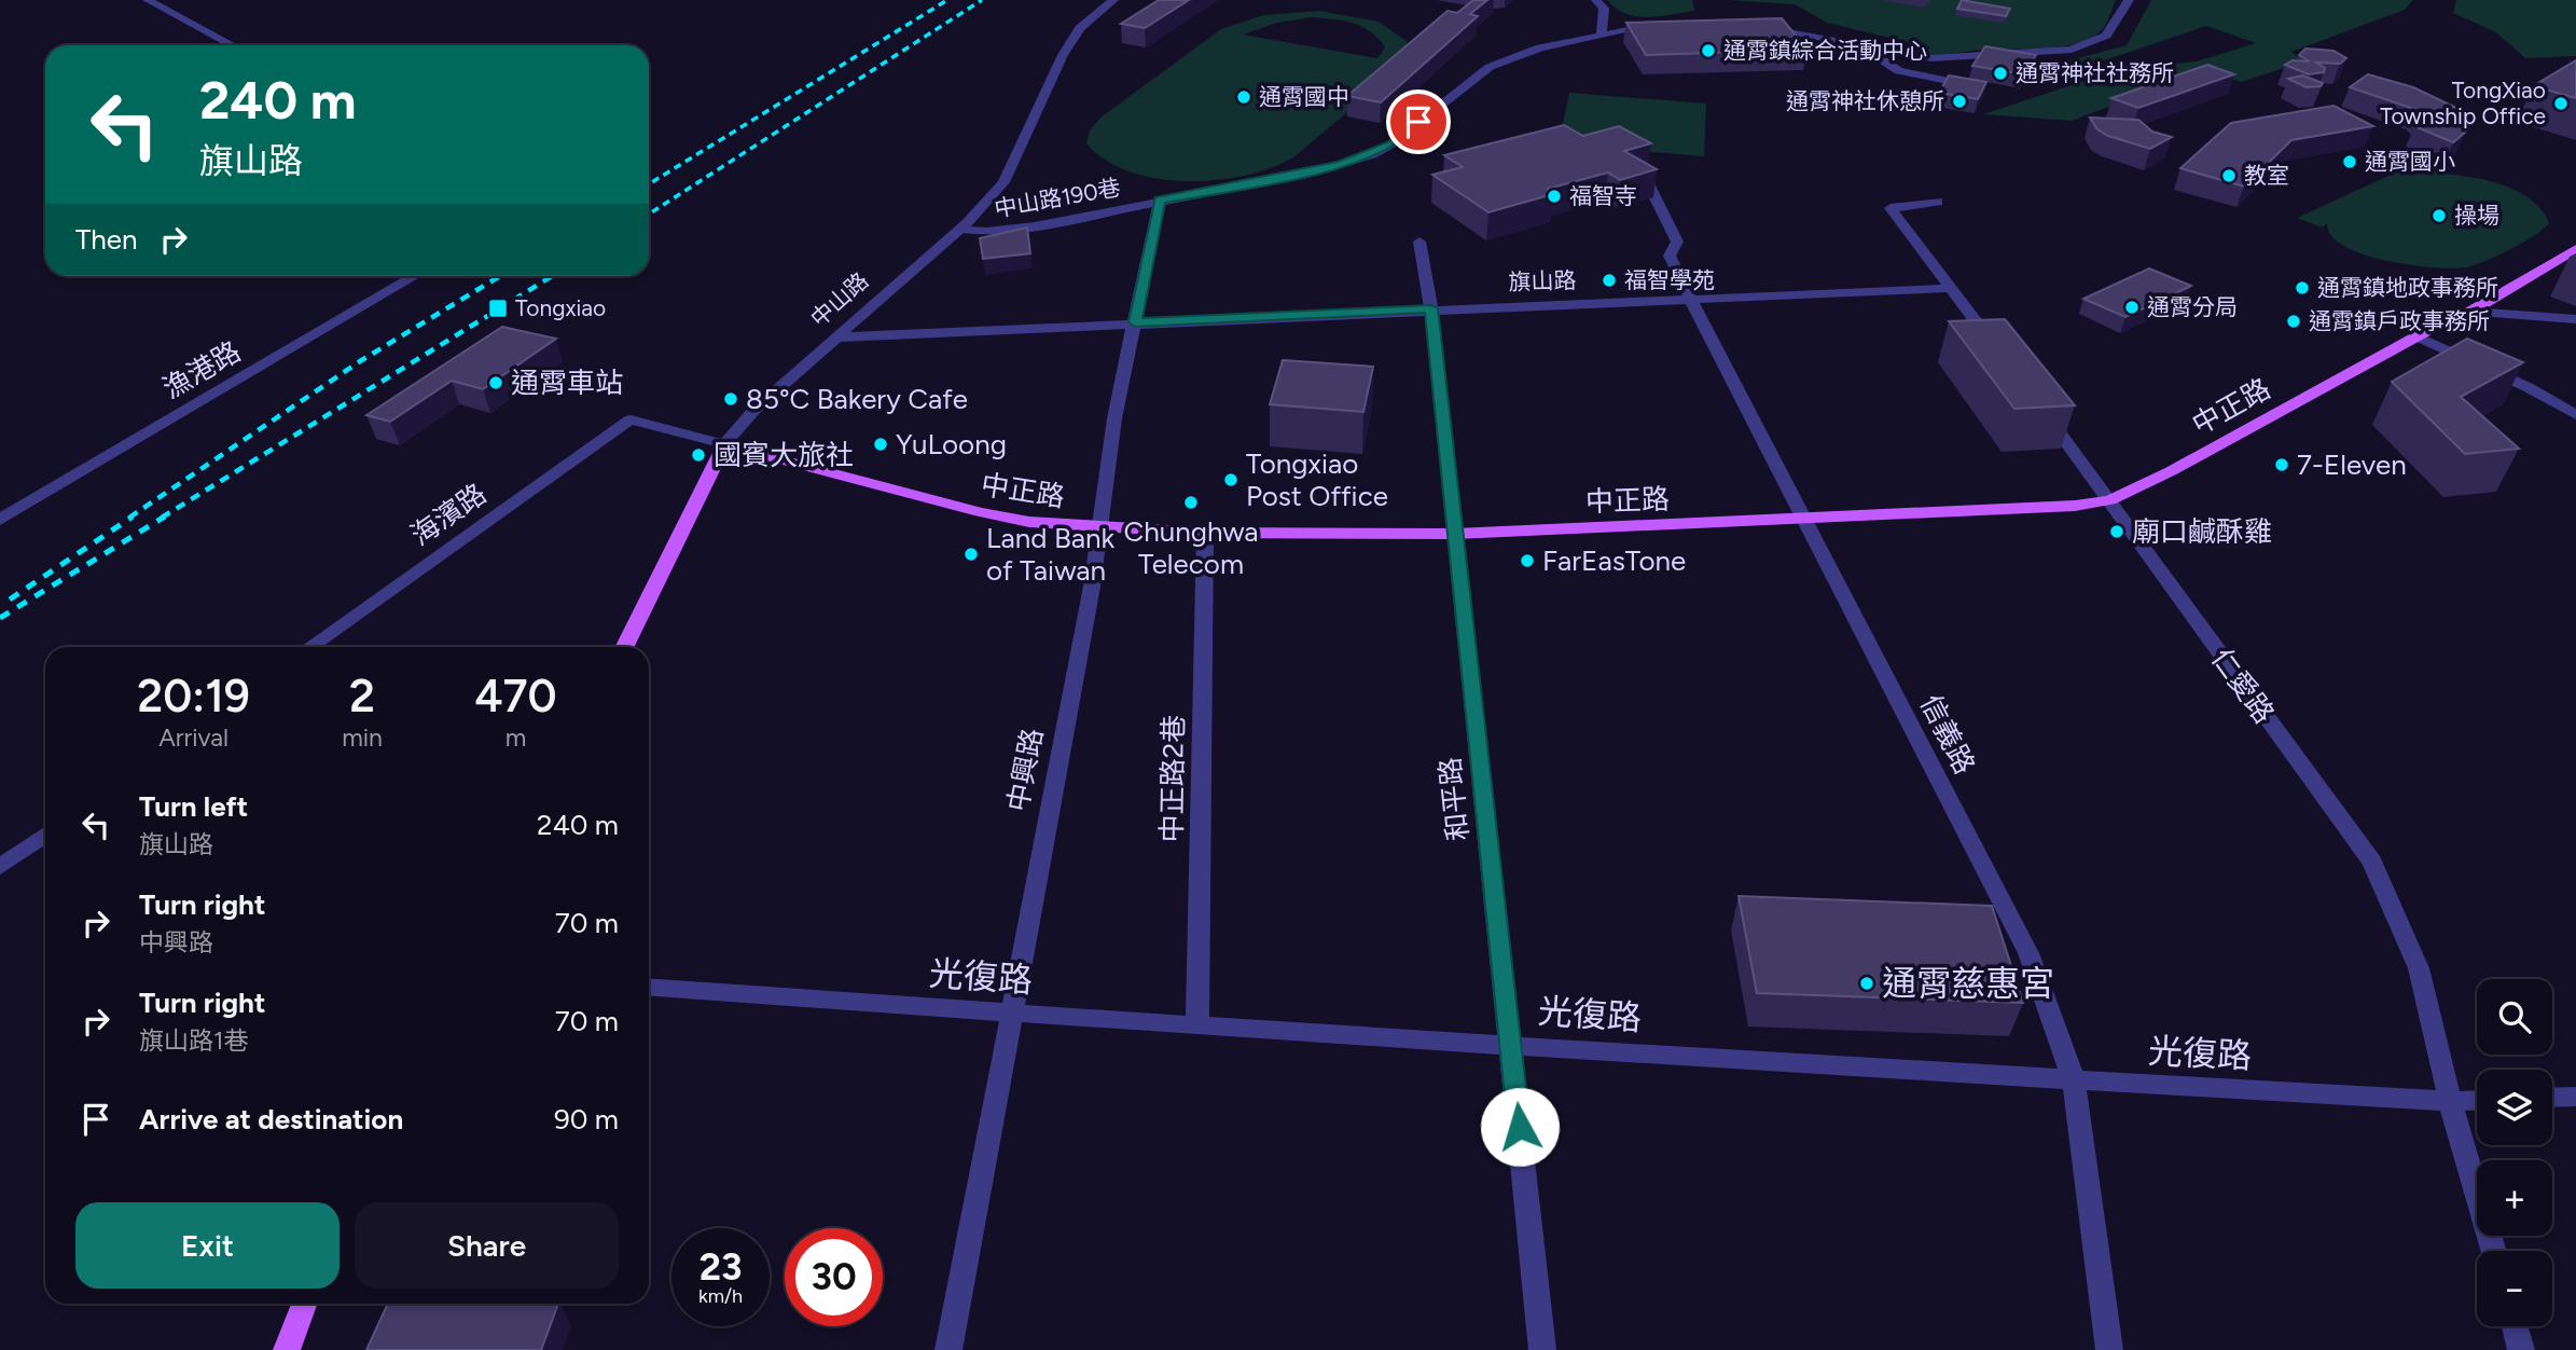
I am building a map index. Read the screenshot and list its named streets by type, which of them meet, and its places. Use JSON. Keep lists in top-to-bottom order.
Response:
{
  "streets": {
    "main road": ["中山路", "中正路"],
    "street": [
      "中山路190巷",
      "旗山路",
      "漁港路",
      "海濱路",
      "仁愛路",
      "信義路",
      "中興路",
      "中正路2巷",
      "和平路",
      "光復路"
    ]
  },
  "crossings": [
    ["中山路190巷", "中山路"],
    ["中山路190巷", "中興路"],
    ["旗山路", "中山路"],
    ["旗山路", "信義路"],
    ["旗山路", "中興路"],
    ["旗山路", "和平路"],
    ["中山路", "中正路"],
    ["中正路", "海濱路"],
    ["中正路", "仁愛路"],
    ["中正路", "信義路"],
    ["中正路", "中興路"],
    ["中正路", "中正路2巷"],
    ["中正路", "和平路"],
    ["仁愛路", "光復路"],
    ["信義路", "光復路"],
    ["中興路", "光復路"],
    ["中正路2巷", "光復路"],
    ["和平路", "光復路"]
  ],
  "places": {
    "other": [
      "通霄鎮綜合活動中心",
      "通霄神社社務所",
      "通霄國中",
      "通霄神社休憩所",
      "TongXiao Township Office",
      "通霄國小",
      "教室",
      "福智寺",
      "操場",
      "福智學苑",
      "通霄鎮地政事務所",
      "通霄分局",
      "通霄鎮戶政事務所",
      "通霄車站",
      "85°C Bakery Cafe",
      "YuLoong",
      "國賓大旅社",
      "7-Eleven",
      "Tongxiao Post Office",
      "Chunghwa Telecom",
      "廟口鹹酥雞",
      "Land Bank of Taiwan",
      "FarEasTone",
      "通霄慈惠宮"
    ],
    "transit": ["Tongxiao"]
  },
  "page": {
    "turn": ["240 m", "旗山路"],
    "then": "Then",
    "eta": [
      "20:19",
      "Arrival",
      "2",
      "min",
      "470",
      "m"
    ],
    "list": [
      {
        "name": "Turn left",
        "note": "旗山路",
        "value": "240 m"
      },
      {
        "name": "Turn right",
        "note": "中興路",
        "value": "70 m"
      },
      {
        "name": "Turn right",
        "note": "旗山路1巷",
        "value": "70 m"
      },
      {
        "name": "Arrive at destination",
        "value": "90 m"
      }
    ],
    "map_buttons": ["+", "−"],
    "buttons": ["Exit", "Share"],
    "speed": "23 km/h",
    "limit": "30"
  }
}
